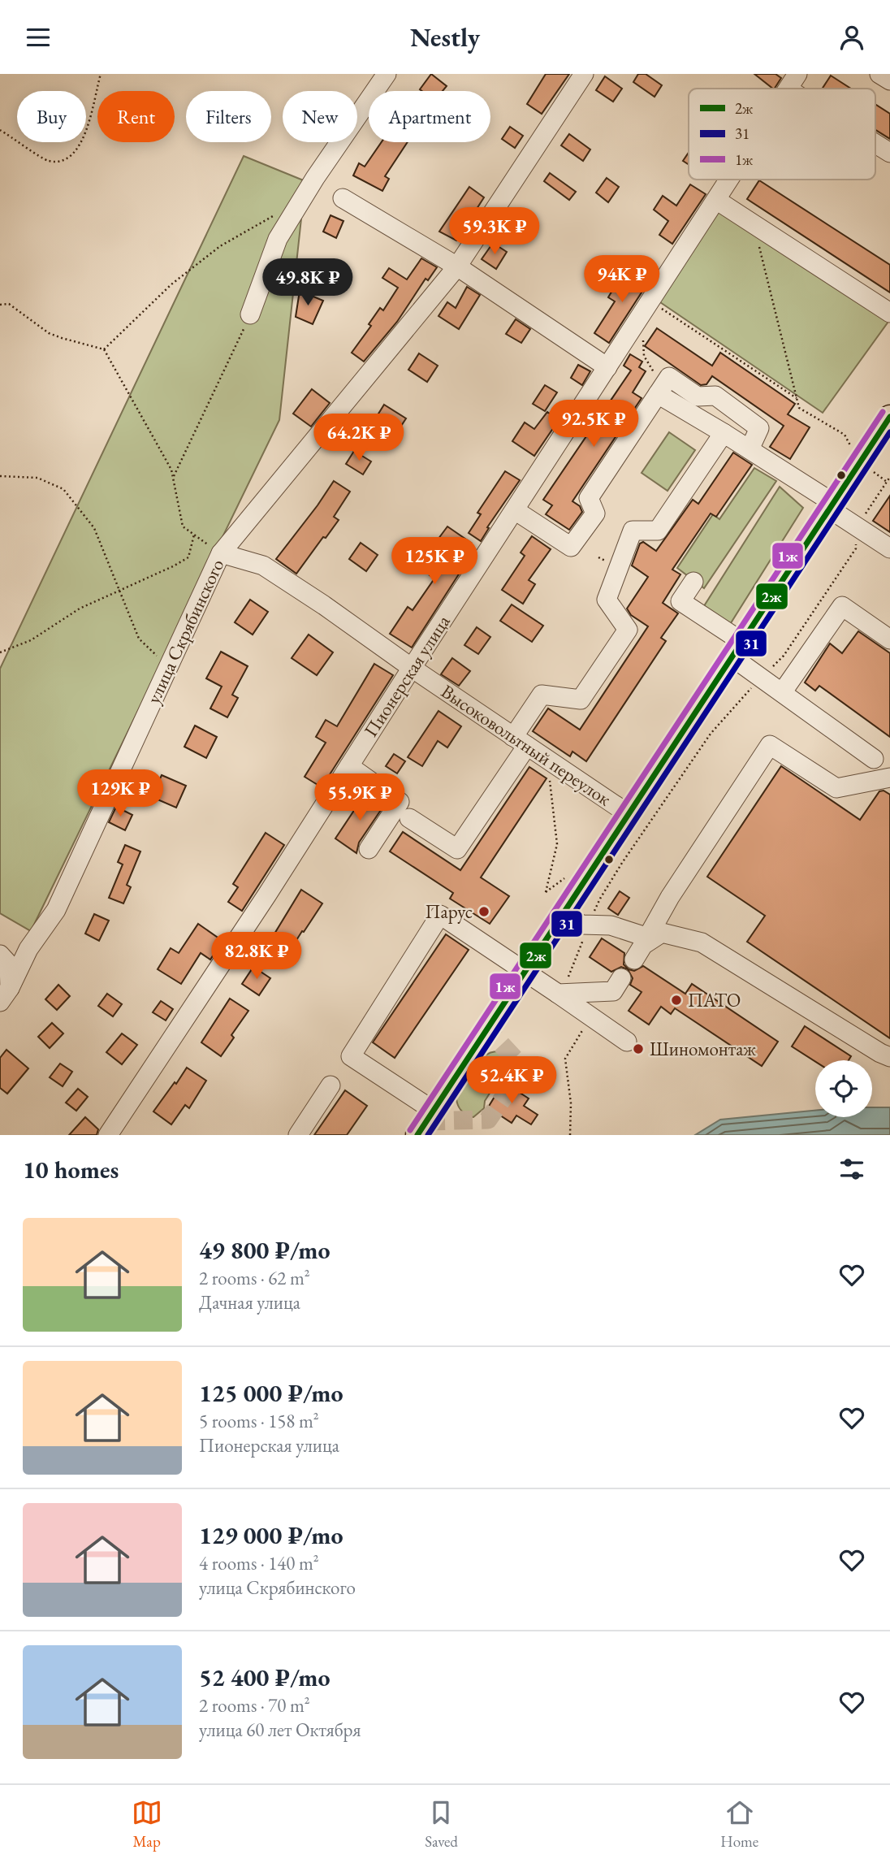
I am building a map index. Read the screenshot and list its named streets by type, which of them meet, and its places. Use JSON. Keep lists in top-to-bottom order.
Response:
{
  "streets": {
    "street": ["улица Скрябинского", "Пионерская улица", "Высоковольтный переулок"]
  },
  "crossings": [
    ["улица Скрябинского", "Высоковольтный переулок"],
    ["Пионерская улица", "Высоковольтный переулок"]
  ],
  "places": ["Парус", "ПАТО", "Шиномонтаж"],
  "lines": ["transit line 1ж", "transit line 2ж", "transit line 31"],
  "legend": ["2ж", "31", "1ж"],
  "page": {
    "header": "Nestly",
    "chip": [
      "Buy",
      "Rent",
      "Filters",
      "New",
      "Apartment"
    ],
    "price": [
      "59.3K ₽",
      "94K ₽",
      "49.8K ₽",
      "92.5K ₽",
      "64.2K ₽",
      "125K ₽",
      "129K ₽",
      "55.9K ₽",
      "82.8K ₽",
      "52.4K ₽"
    ],
    "heading": "10 homes",
    "list": [
      {
        "name": "49 800 ₽/mo",
        "note": "2 rooms · 62 m² · Дачная улица"
      },
      {
        "name": "125 000 ₽/mo",
        "note": "5 rooms · 158 m² · Пионерская улица"
      },
      {
        "name": "129 000 ₽/mo",
        "note": "4 rooms · 140 m² · улица Скрябинского"
      },
      {
        "name": "52 400 ₽/mo",
        "note": "2 rooms · 70 m² · улица 60 лет Октября"
      }
    ],
    "tabs": ["Map", "Saved", "Home"]
  }
}
